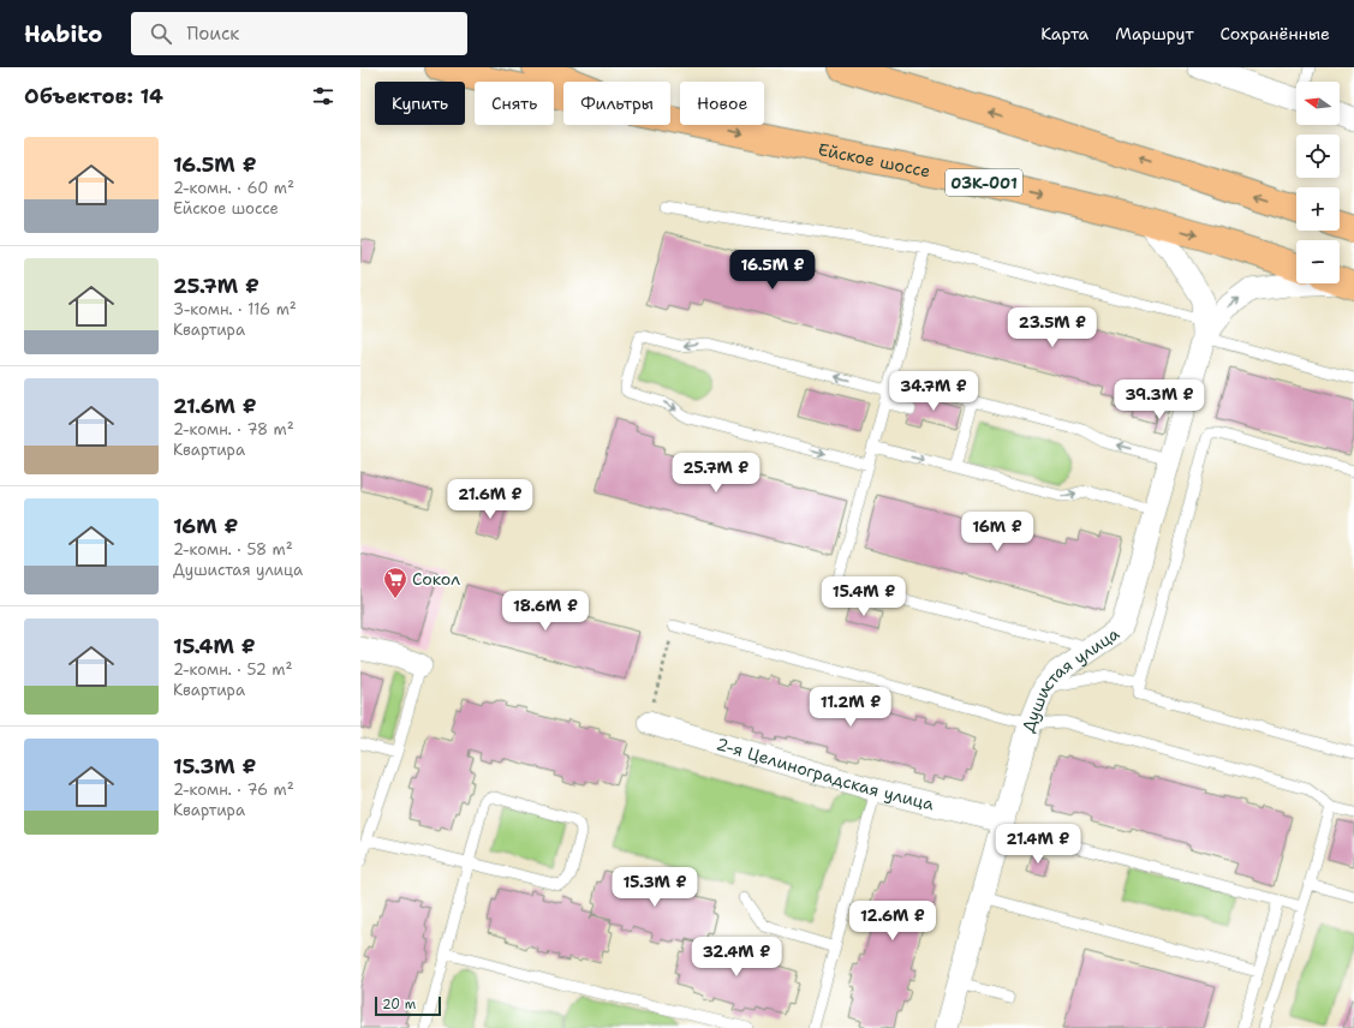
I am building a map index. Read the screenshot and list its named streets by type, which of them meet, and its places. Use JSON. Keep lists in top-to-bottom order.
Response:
{
  "streets": {
    "main road": ["Ейское шоссе", "03К-001"],
    "street": ["Душистая улица", "2-я Целиноградская улица"]
  },
  "crossings": [
    ["Душистая улица", "2-я Целиноградская улица"]
  ],
  "places": {
    "supermarket": ["Сокол"]
  },
  "scale_bar": "20 m",
  "north": "left",
  "page": {
    "header": "Habito",
    "search": "Поиск",
    "nav": ["Карта", "Маршрут", "Сохранённые"],
    "heading": "Объектов: 14",
    "map_buttons": ["+", "−"],
    "chip": [
      "Купить",
      "Снять",
      "Фильтры",
      "Новое"
    ],
    "list": [
      {
        "name": "16.5M ₽",
        "note": "2-комн. · 60 m² · Ейское шоссе"
      },
      {
        "name": "25.7M ₽",
        "note": "3-комн. · 116 m² · Квартира"
      },
      {
        "name": "21.6M ₽",
        "note": "2-комн. · 78 m² · Квартира"
      },
      {
        "name": "16M ₽",
        "note": "2-комн. · 58 m² · Душистая улица"
      },
      {
        "name": "15.4M ₽",
        "note": "2-комн. · 52 m² · Квартира"
      },
      {
        "name": "15.3M ₽",
        "note": "2-комн. · 76 m² · Квартира"
      }
    ],
    "price": [
      "16.5M ₽",
      "23.5M ₽",
      "34.7M ₽",
      "39.3M ₽",
      "25.7M ₽",
      "21.6M ₽",
      "16M ₽",
      "15.4M ₽",
      "18.6M ₽",
      "11.2M ₽",
      "21.4M ₽",
      "15.3M ₽",
      "12.6M ₽",
      "32.4M ₽"
    ],
    "scale": "20 m"
  }
}
